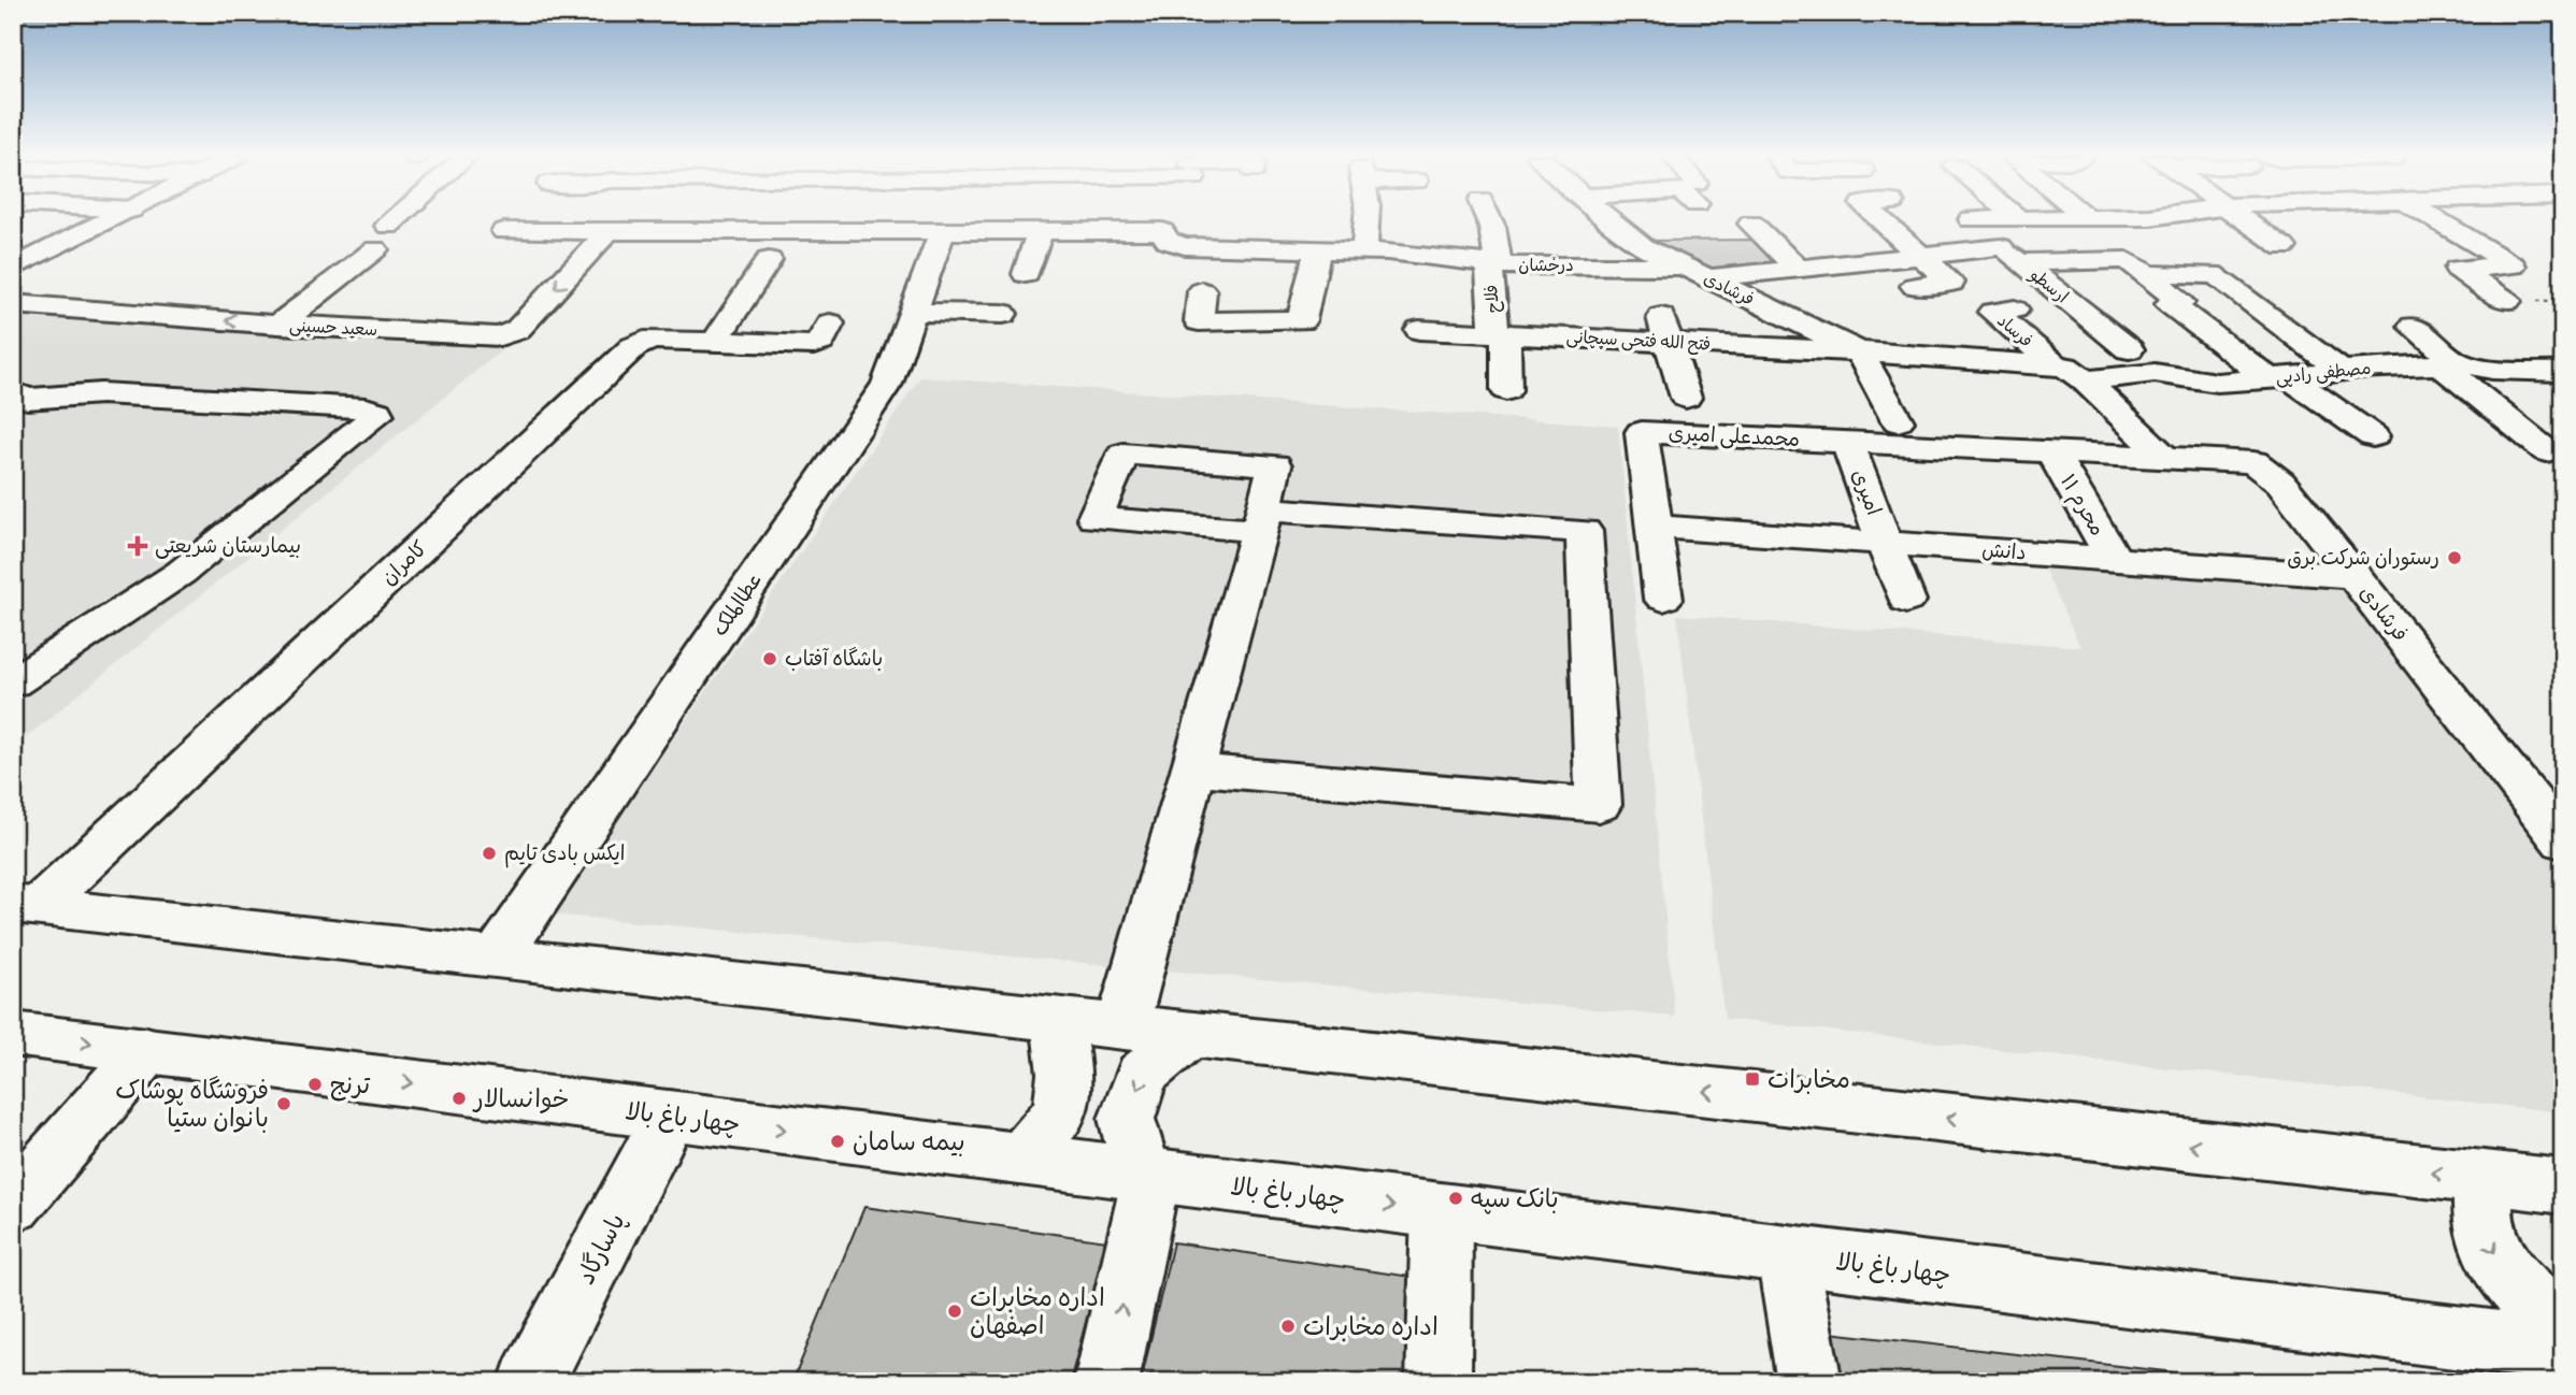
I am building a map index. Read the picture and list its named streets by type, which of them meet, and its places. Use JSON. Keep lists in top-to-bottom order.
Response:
{
  "streets": {
    "street": [
      "درخشان",
      "ارسطو",
      "فرشادی",
      "فلاح",
      "سعید حسینی",
      "فرساد",
      "فتح الله فتحی سیچانی",
      "مصطفی رادپی",
      "محمدعلی امیری",
      "امیری",
      "۱۱ محرم",
      "دانش",
      "کامران",
      "عطاالملک",
      "چهار باغ بالا",
      "پاسارگاد"
    ]
  },
  "crossings": [
    ["درخشان", "ارسطو"],
    ["درخشان", "فرشادی"],
    ["درخشان", "فلاح"],
    ["فرشادی", "فرساد"],
    ["فرشادی", "فتح الله فتحی سیچانی"],
    ["فرشادی", "مصطفی رادپی"],
    ["فرشادی", "محمدعلی امیری"],
    ["فرشادی", "۱۱ محرم"],
    ["فرشادی", "دانش"],
    ["فلاح", "فتح الله فتحی سیچانی"],
    ["محمدعلی امیری", "امیری"],
    ["محمدعلی امیری", "دانش"],
    ["امیری", "دانش"],
    ["۱۱ محرم", "دانش"],
    ["چهار باغ بالا", "پاسارگاد"]
  ],
  "places": {
    "health": ["بیمارستان شریعتی"],
    "other": [
      "رستوران شرکت برق",
      "باشگاه آفتاب",
      "ایکس بادی تایم",
      "ترنج",
      "خوانسالار",
      "فروشگاه پوشاک بانوان ستیا",
      "بیمه سامان",
      "بانک سپه",
      "اداره مخابرات اصفهان",
      "اداره مخابرات"
    ],
    "transit": ["مخابرات"]
  }
}
